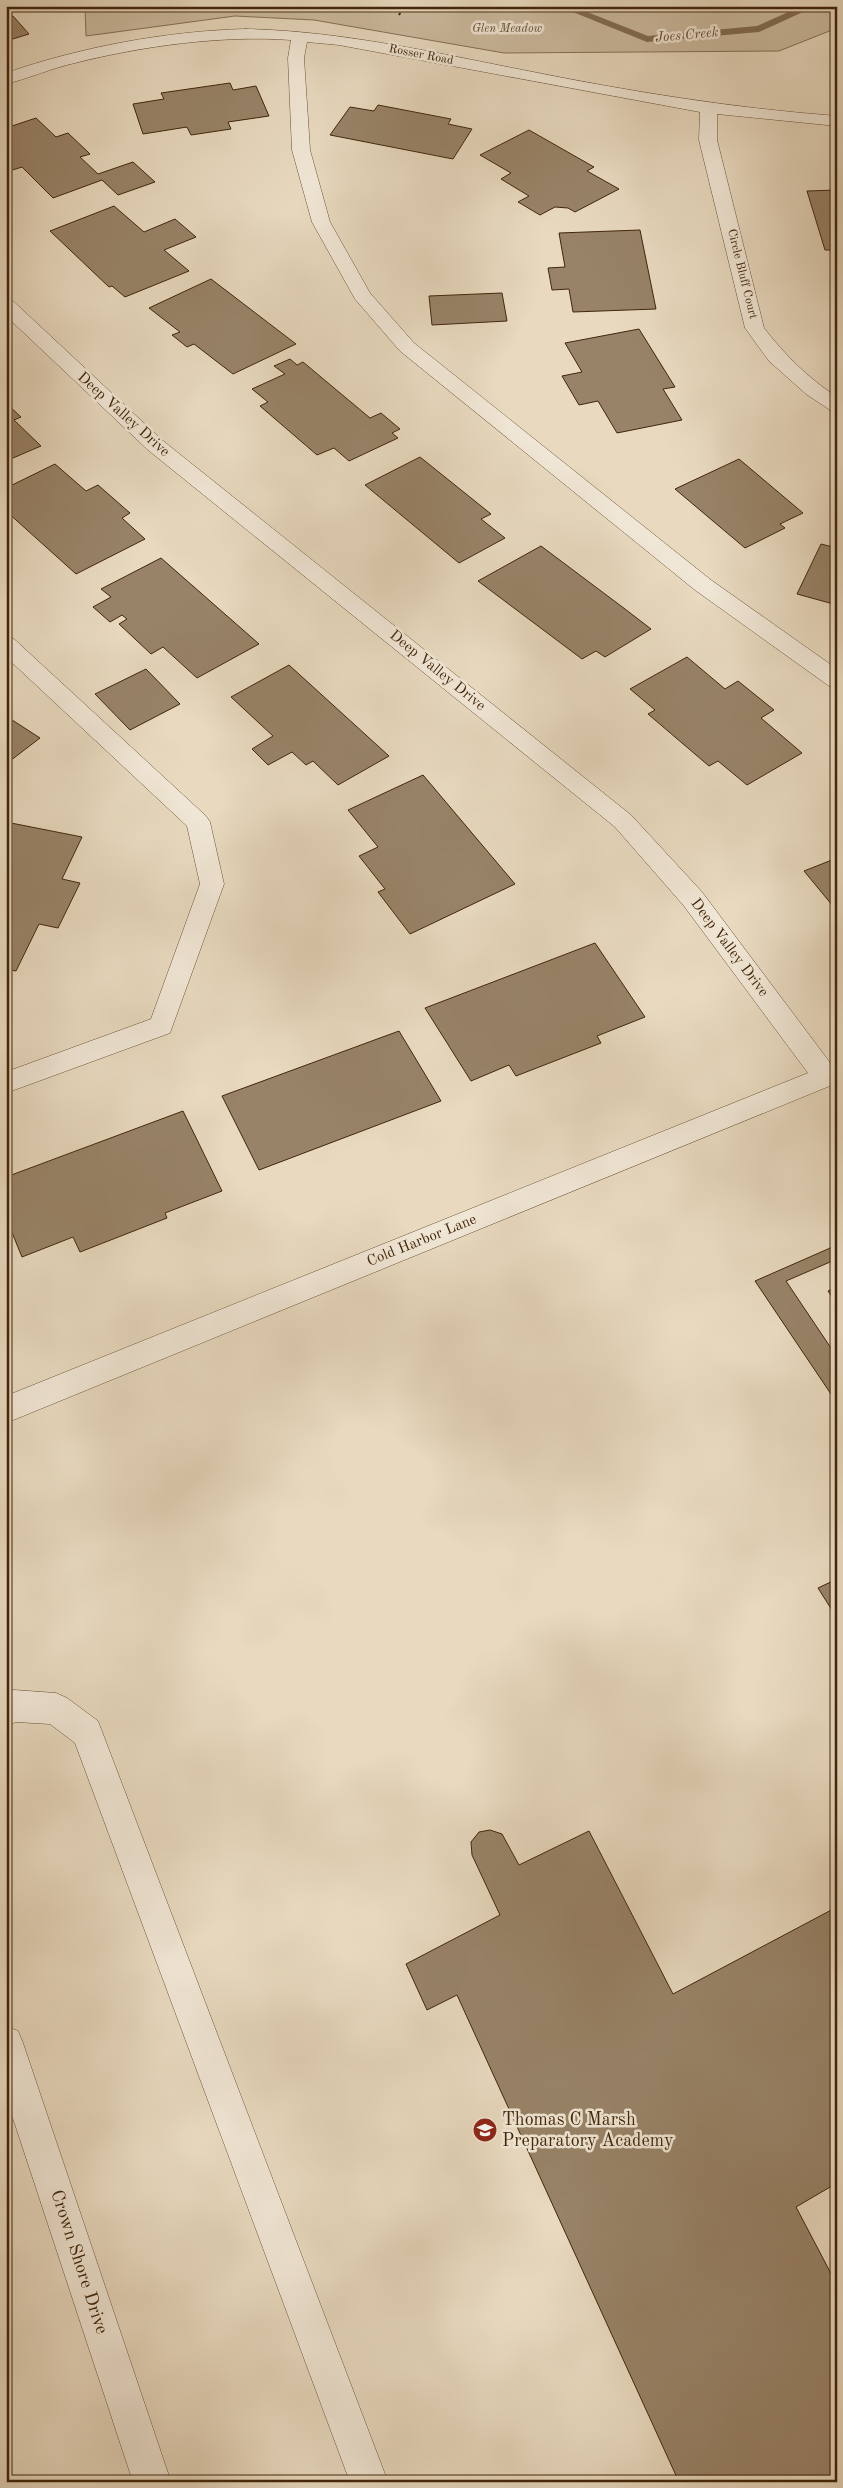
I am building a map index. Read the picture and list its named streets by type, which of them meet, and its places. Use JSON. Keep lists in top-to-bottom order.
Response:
{
  "streets": {
    "street": [
      "Rosser Road",
      "Circle Bluff Court",
      "Deep Valley Drive",
      "Cold Harbor Lane",
      "Crown Shore Drive"
    ]
  },
  "crossings": [
    ["Rosser Road", "Circle Bluff Court"],
    ["Deep Valley Drive", "Cold Harbor Lane"]
  ],
  "water": ["Joes Creek"],
  "parks": ["Glen Meadow"],
  "places": {
    "school or university": ["Thomas C Marsh Preparatory Academy"]
  }
}
